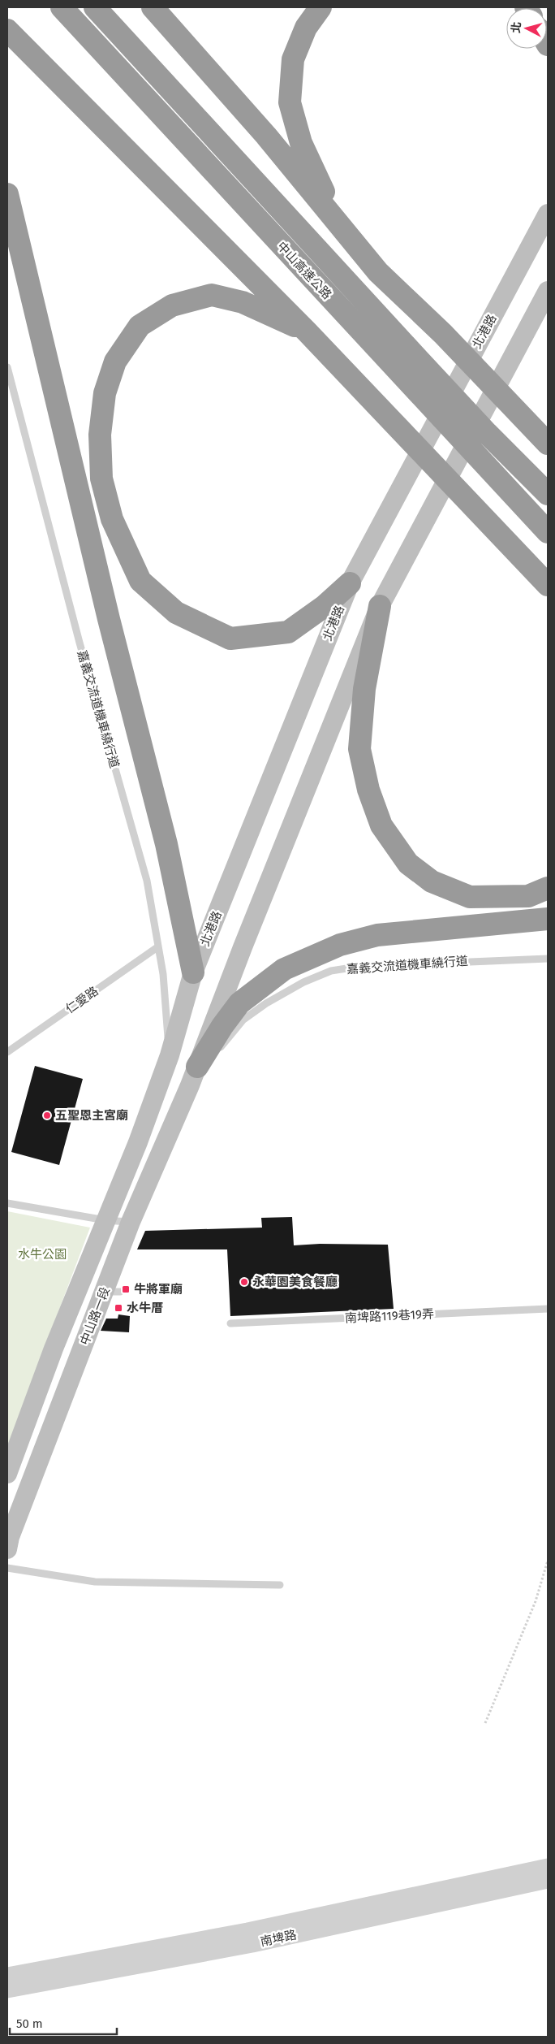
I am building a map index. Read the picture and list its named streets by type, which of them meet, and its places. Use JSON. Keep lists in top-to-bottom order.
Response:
{
  "streets": {
    "highway": ["中山高速公路"],
    "main road": ["北港路", "中山路一段"],
    "street": ["南埤路"],
    "lane": ["嘉義交流道機車繞行道", "仁愛路", "南埤路119巷19弄"]
  },
  "crossings": [
    ["北港路", "嘉義交流道機車繞行道"],
    ["嘉義交流道機車繞行道", "仁愛路"],
    ["嘉義交流道機車繞行道", "中山路一段"]
  ],
  "parks": ["水牛公園"],
  "places": {
    "other": ["五聖恩主宮廟", "永華園美食餐廳"],
    "transit": ["牛將軍廟", "水牛厝"]
  },
  "scale_bar": "50 m",
  "north": "left"
}
